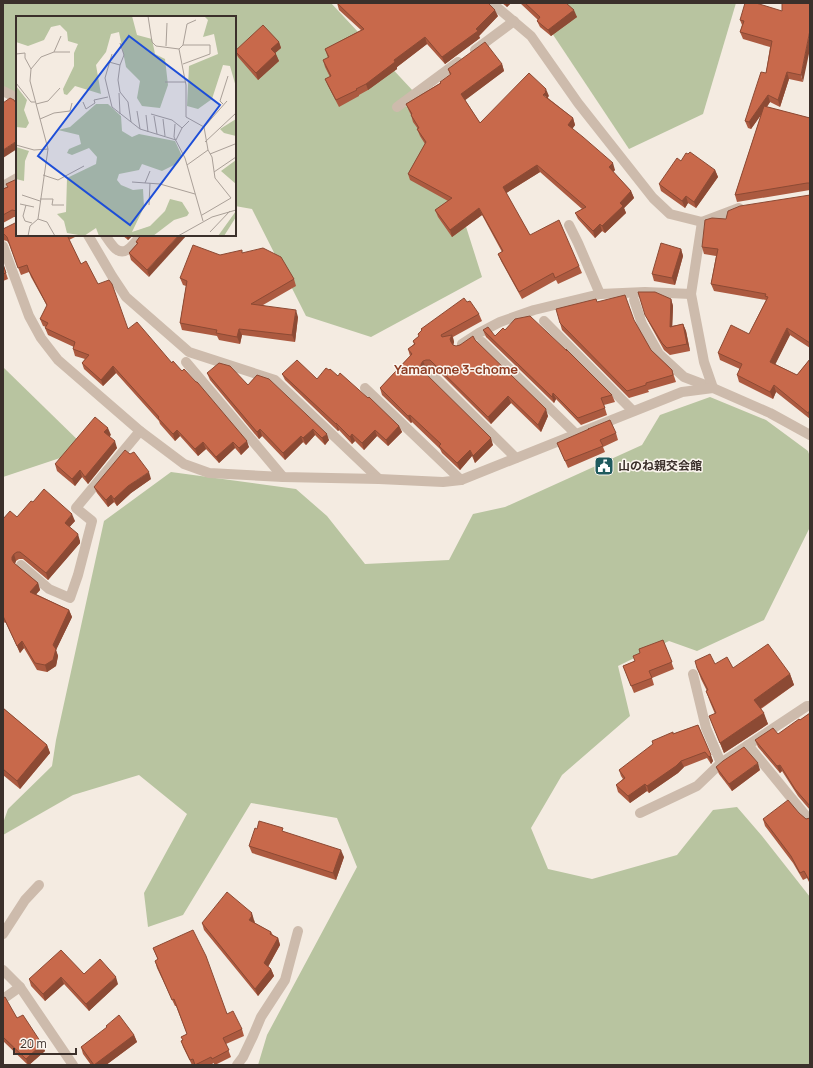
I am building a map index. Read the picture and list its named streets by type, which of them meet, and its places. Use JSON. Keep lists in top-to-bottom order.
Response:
{
  "districts": ["Yamanone 3-chome"],
  "places": {
    "public building": ["山のね親交会館"]
  },
  "scale_bar": "20 m"
}
